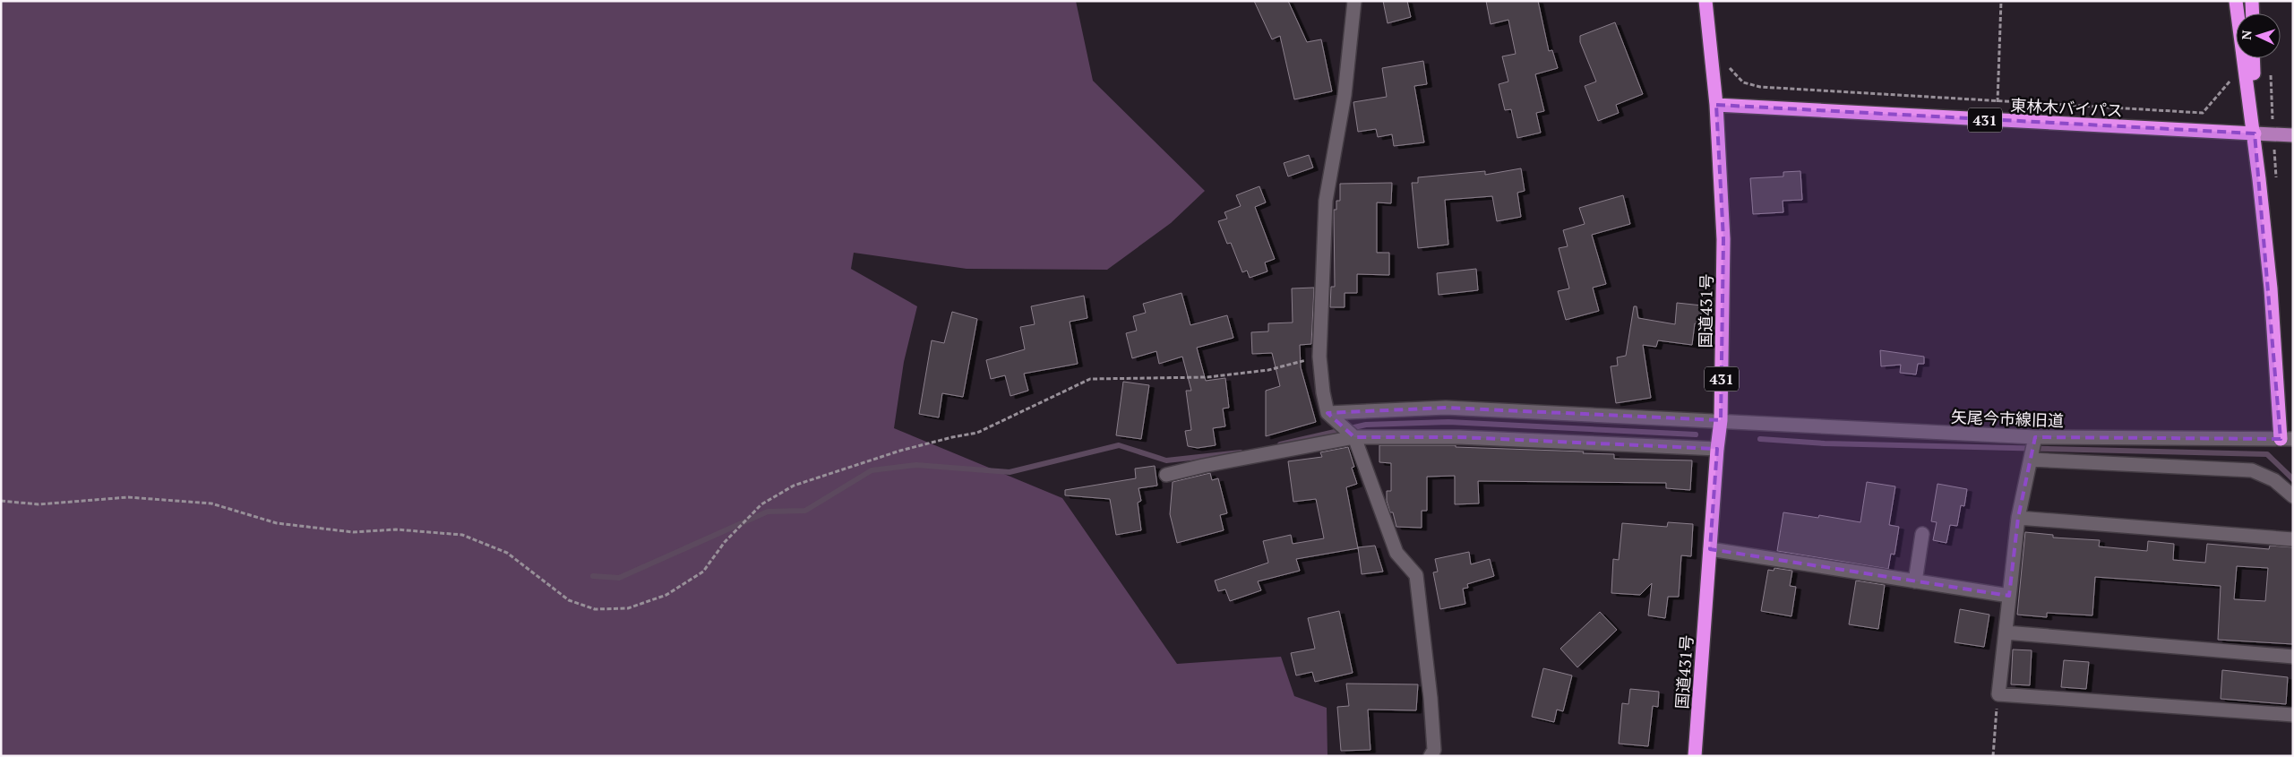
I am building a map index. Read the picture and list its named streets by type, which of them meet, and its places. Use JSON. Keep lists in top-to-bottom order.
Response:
{
  "streets": {
    "highway": ["東林木バイパス", "431", "国道431号"],
    "street": ["矢尾今市線旧道"]
  },
  "crossings": [
    ["東林木バイパス", "国道431号"],
    ["国道431号", "矢尾今市線旧道"]
  ],
  "north": "left"
}
